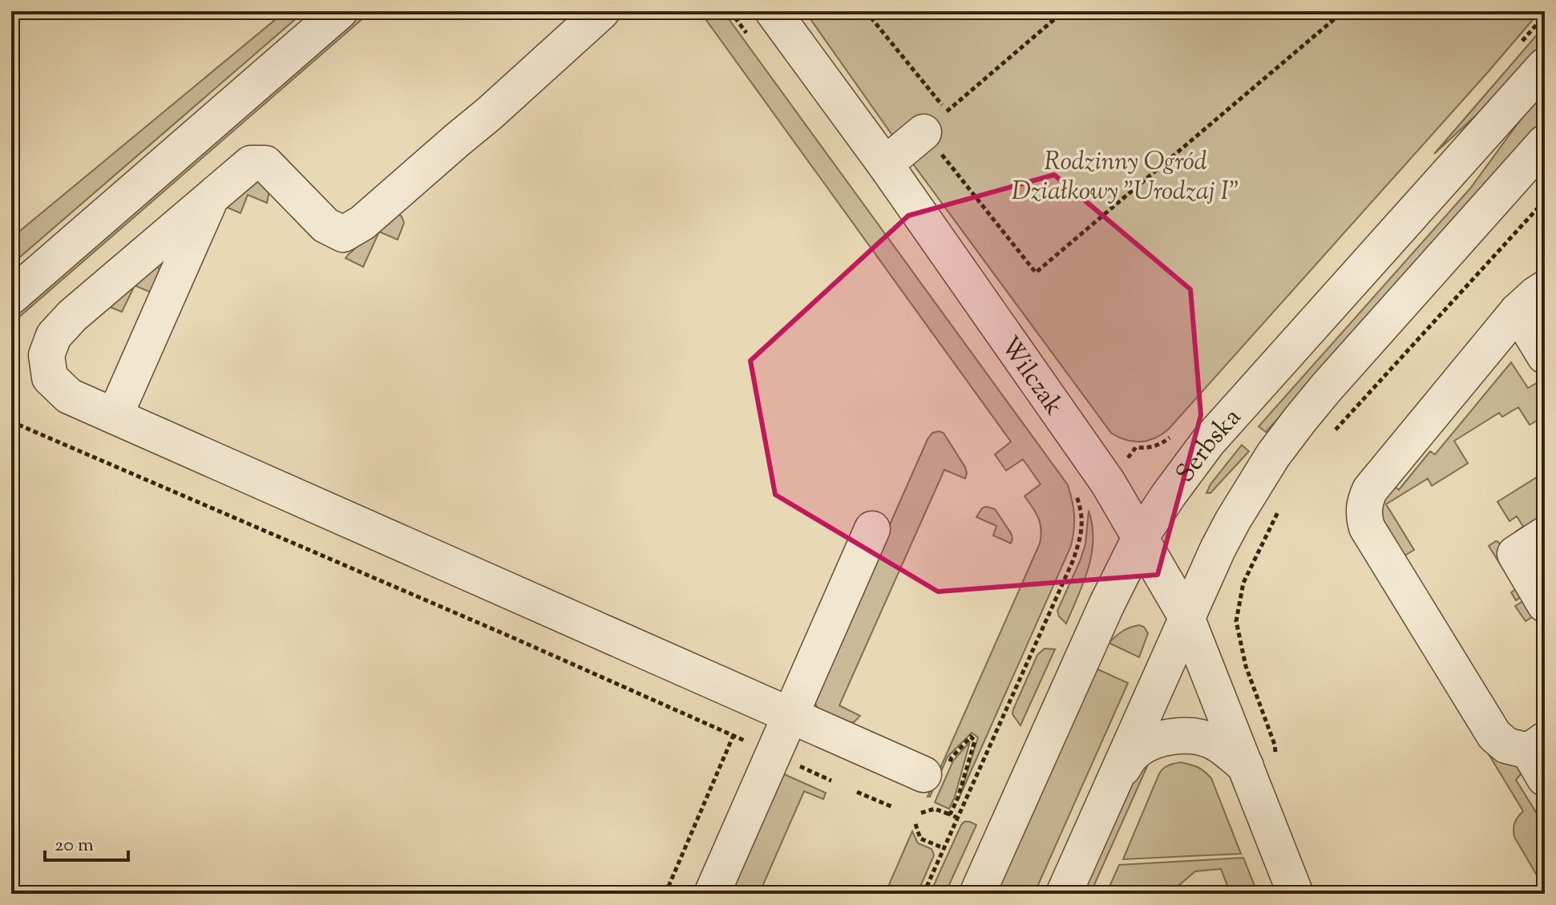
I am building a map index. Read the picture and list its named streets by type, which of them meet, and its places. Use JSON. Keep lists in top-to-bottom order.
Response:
{
  "streets": {
    "street": ["Wilczak", "Serbska"]
  },
  "crossings": [
    ["Wilczak", "Serbska"]
  ],
  "parks": ["Rodzinny Ogród Działkowy \"Urodzaj I\""],
  "scale_bar": "20 m"
}
